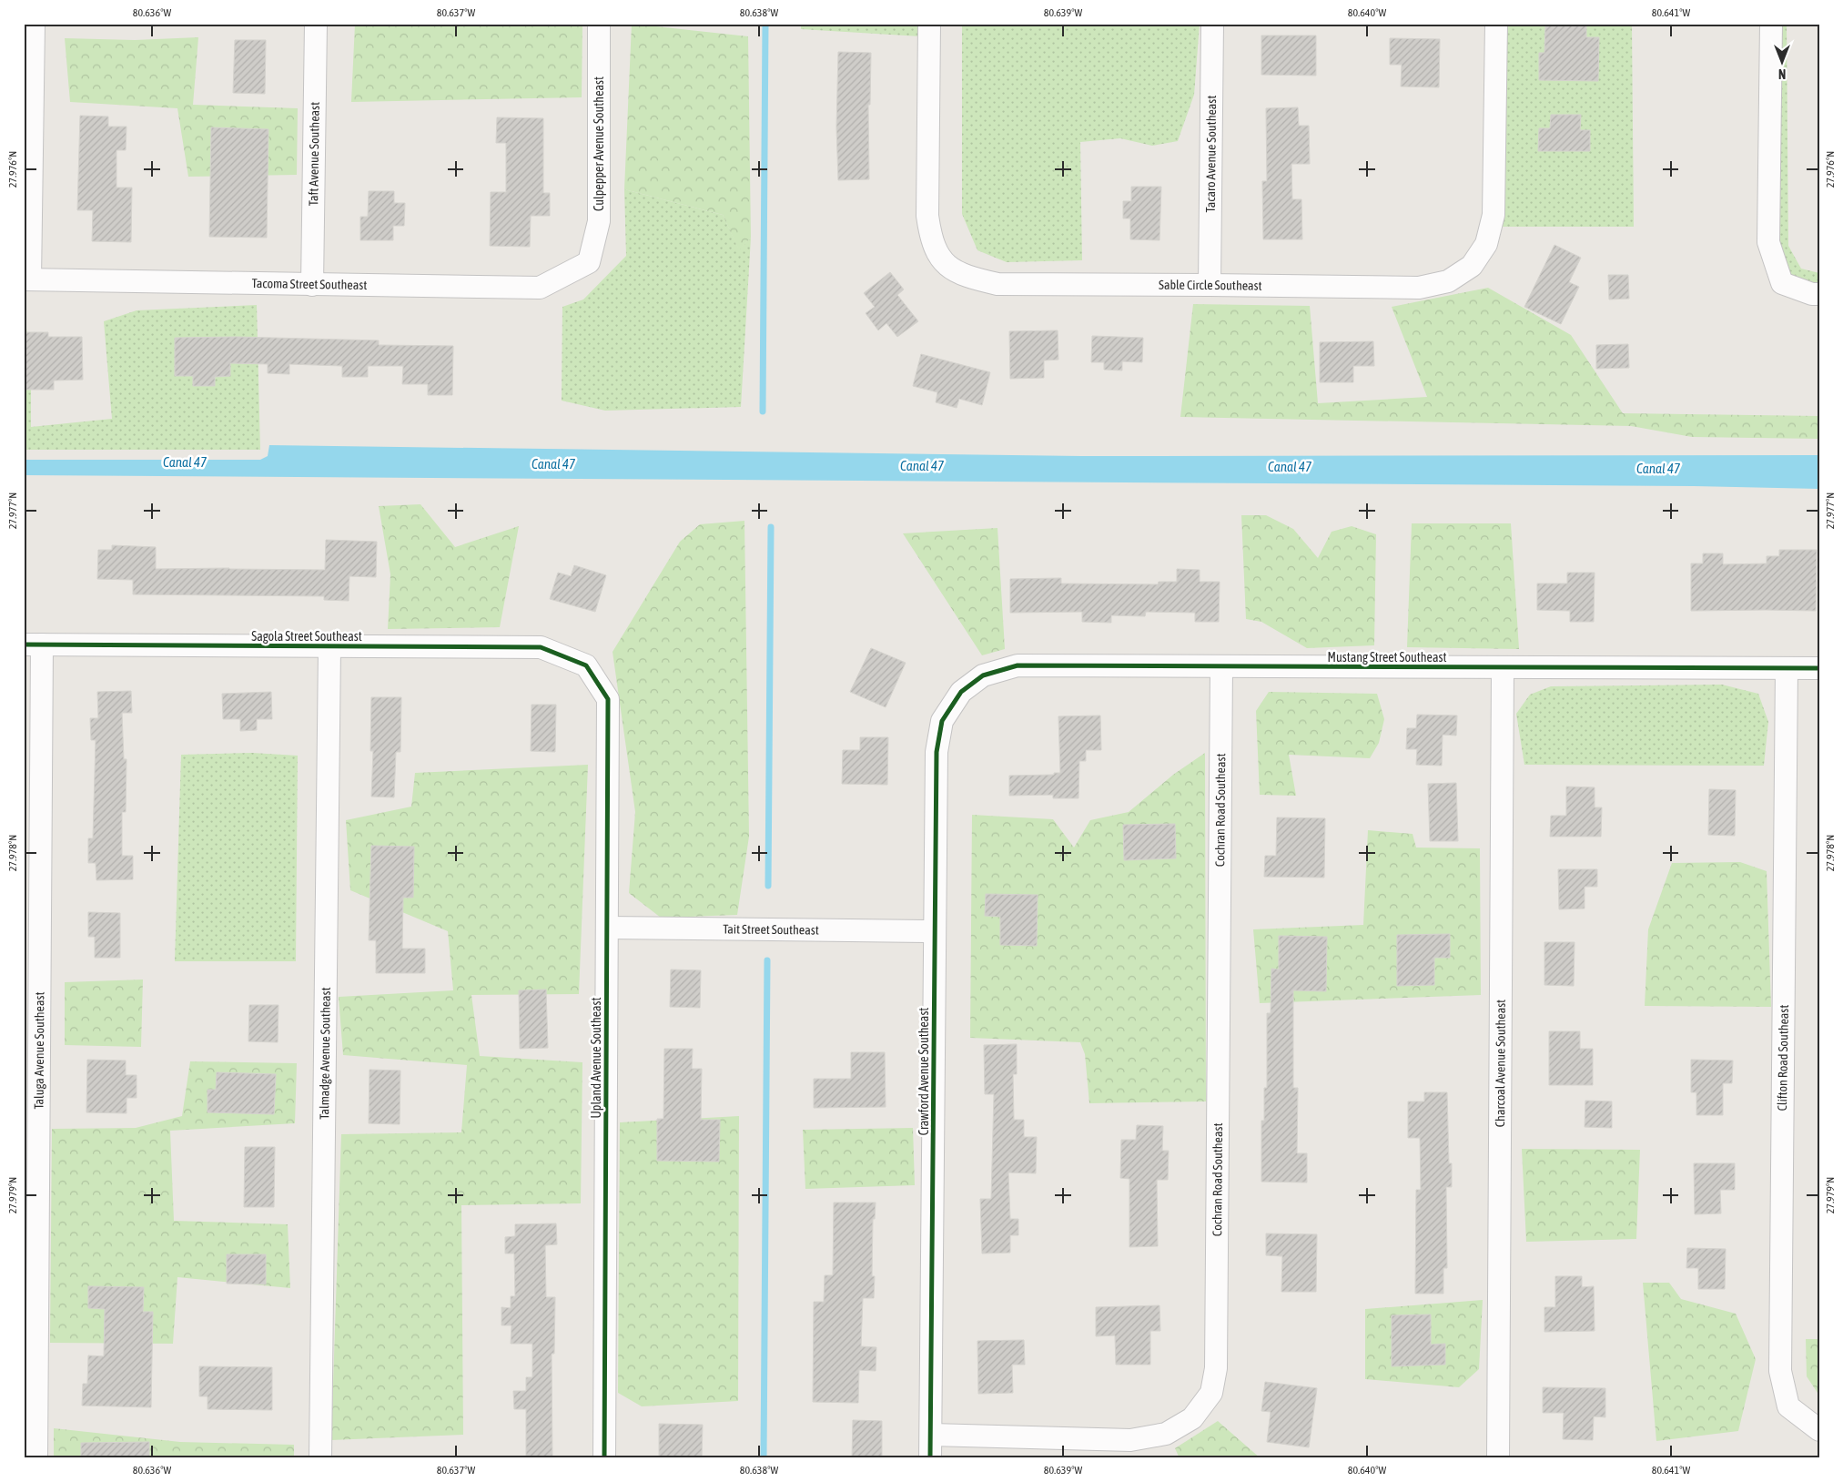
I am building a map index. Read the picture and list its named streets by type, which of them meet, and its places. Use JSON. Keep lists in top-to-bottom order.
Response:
{
  "streets": {
    "street": [
      "Culpepper Avenue Southeast",
      "Taft Avenue Southeast",
      "Tacaro Avenue Southeast",
      "Tacoma Street Southeast",
      "Sable Circle Southeast",
      "Sagola Street Southeast",
      "Mustang Street Southeast",
      "Cochran Road Southeast",
      "Tait Street Southeast",
      "Taluga Avenue Southeast",
      "Talmadge Avenue Southeast",
      "Upland Avenue Southeast",
      "Clifton Road Southeast",
      "Charcoal Avenue Southeast",
      "Crawford Avenue Southeast"
    ]
  },
  "crossings": [
    ["Culpepper Avenue Southeast", "Tacoma Street Southeast"],
    ["Taft Avenue Southeast", "Tacoma Street Southeast"],
    ["Tacaro Avenue Southeast", "Sable Circle Southeast"],
    ["Sagola Street Southeast", "Taluga Avenue Southeast"],
    ["Sagola Street Southeast", "Talmadge Avenue Southeast"],
    ["Sagola Street Southeast", "Upland Avenue Southeast"],
    ["Mustang Street Southeast", "Cochran Road Southeast"],
    ["Mustang Street Southeast", "Clifton Road Southeast"],
    ["Mustang Street Southeast", "Charcoal Avenue Southeast"],
    ["Mustang Street Southeast", "Crawford Avenue Southeast"],
    ["Cochran Road Southeast", "Crawford Avenue Southeast"],
    ["Tait Street Southeast", "Upland Avenue Southeast"],
    ["Tait Street Southeast", "Crawford Avenue Southeast"]
  ],
  "water": ["Canal 47"],
  "north": "bottom",
  "coordinates": [
    "80.636°W",
    "80.637°W",
    "80.638°W",
    "80.639°W",
    "80.640°W",
    "80.641°W",
    "27.976°N",
    "27.977°N",
    "27.978°N",
    "27.979°N"
  ]
}
